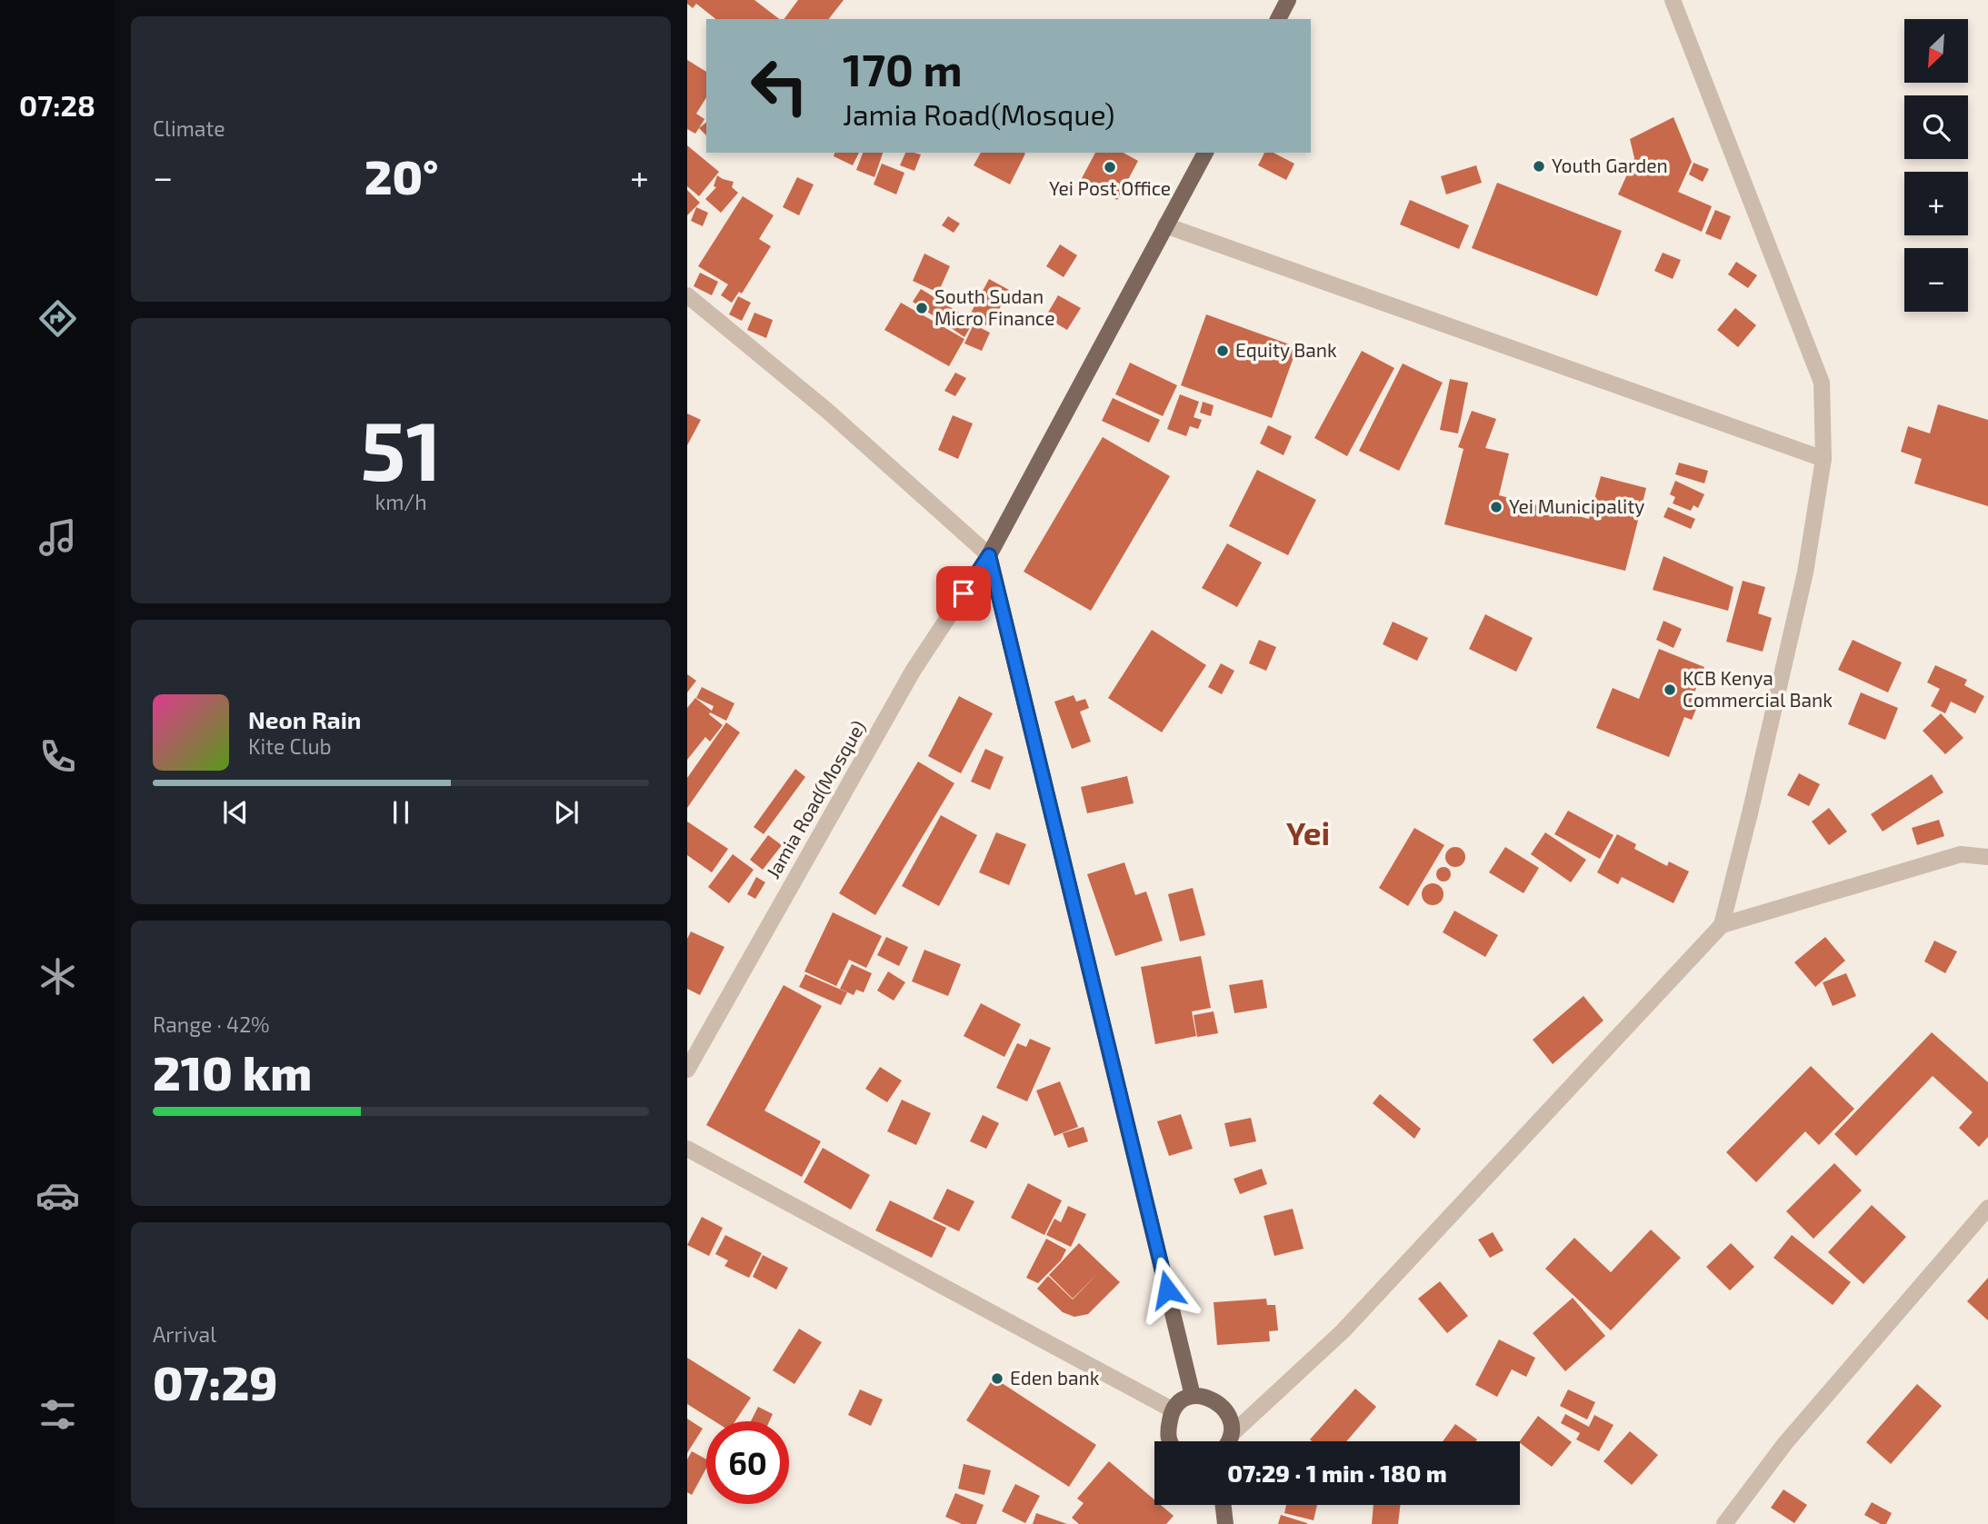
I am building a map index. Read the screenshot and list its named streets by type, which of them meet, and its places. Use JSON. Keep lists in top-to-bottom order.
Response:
{
  "streets": {
    "street": ["Jamia Road(Mosque)"]
  },
  "districts": ["Yei"],
  "places": [
    "Youth Garden",
    "Yei Post Office",
    "South Sudan Micro Finance",
    "Equity Bank",
    "Yei Municipality",
    "KCB Kenya Commercial Bank",
    "Eden bank"
  ],
  "north": "bottom left",
  "page": {
    "tabs": "07:28",
    "tile": [
      "Climate",
      ["51", "km/h"],
      ["Range · 42%", "210 km"],
      ["Arrival", "07:29"]
    ],
    "map_buttons": ["+", "−"],
    "turn": ["170 m", "Jamia Road(Mosque)"],
    "heat": ["−", "20°", "+"],
    "song": ["Neon Rain", "Kite Club"],
    "limit": "60",
    "trip": "07:29 · 1 min · 180 m"
  }
}
